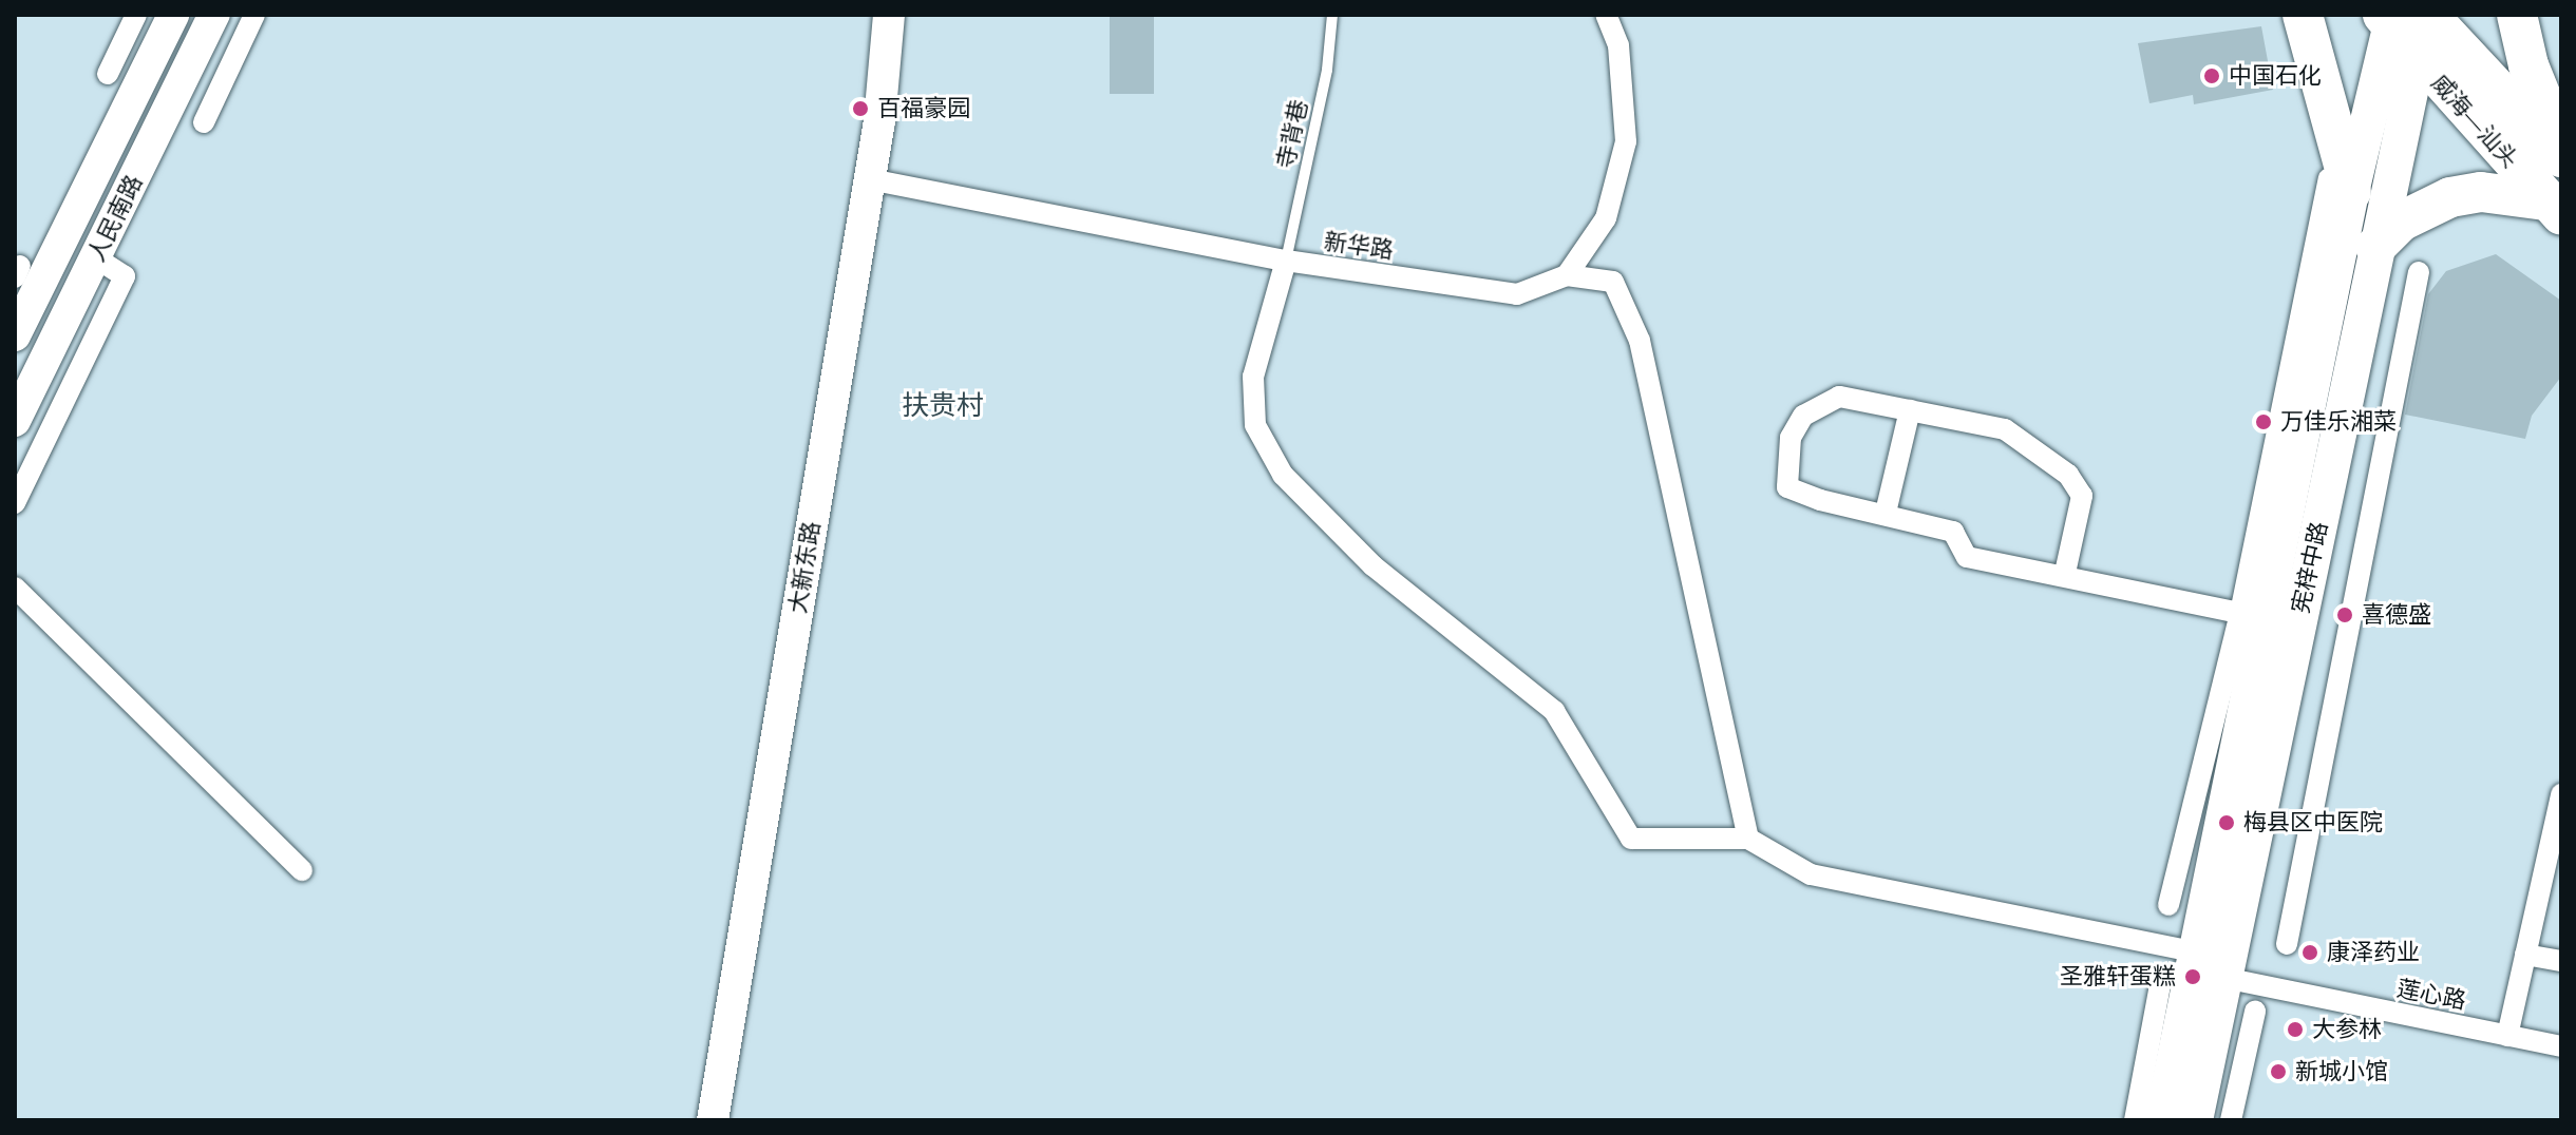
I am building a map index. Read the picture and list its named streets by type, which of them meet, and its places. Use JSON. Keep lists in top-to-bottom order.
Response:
{
  "streets": {
    "highway": ["威海—汕头"],
    "main road": ["宪梓中路"],
    "street": [
      "人民南路",
      "新华路",
      "大新东路",
      "莲心路"
    ],
    "lane": ["寺背巷"]
  },
  "crossings": [
    ["威海—汕头", "宪梓中路"],
    ["寺背巷", "新华路"],
    ["新华路", "大新东路"],
    ["宪梓中路", "莲心路"]
  ],
  "districts": ["扶贵村"],
  "places": [
    "中国石化",
    "百福豪园",
    "万佳乐湘菜",
    "喜德盛",
    "梅县区中医院",
    "康泽药业",
    "圣雅轩蛋糕",
    "大参林",
    "新城小馆"
  ]
}
